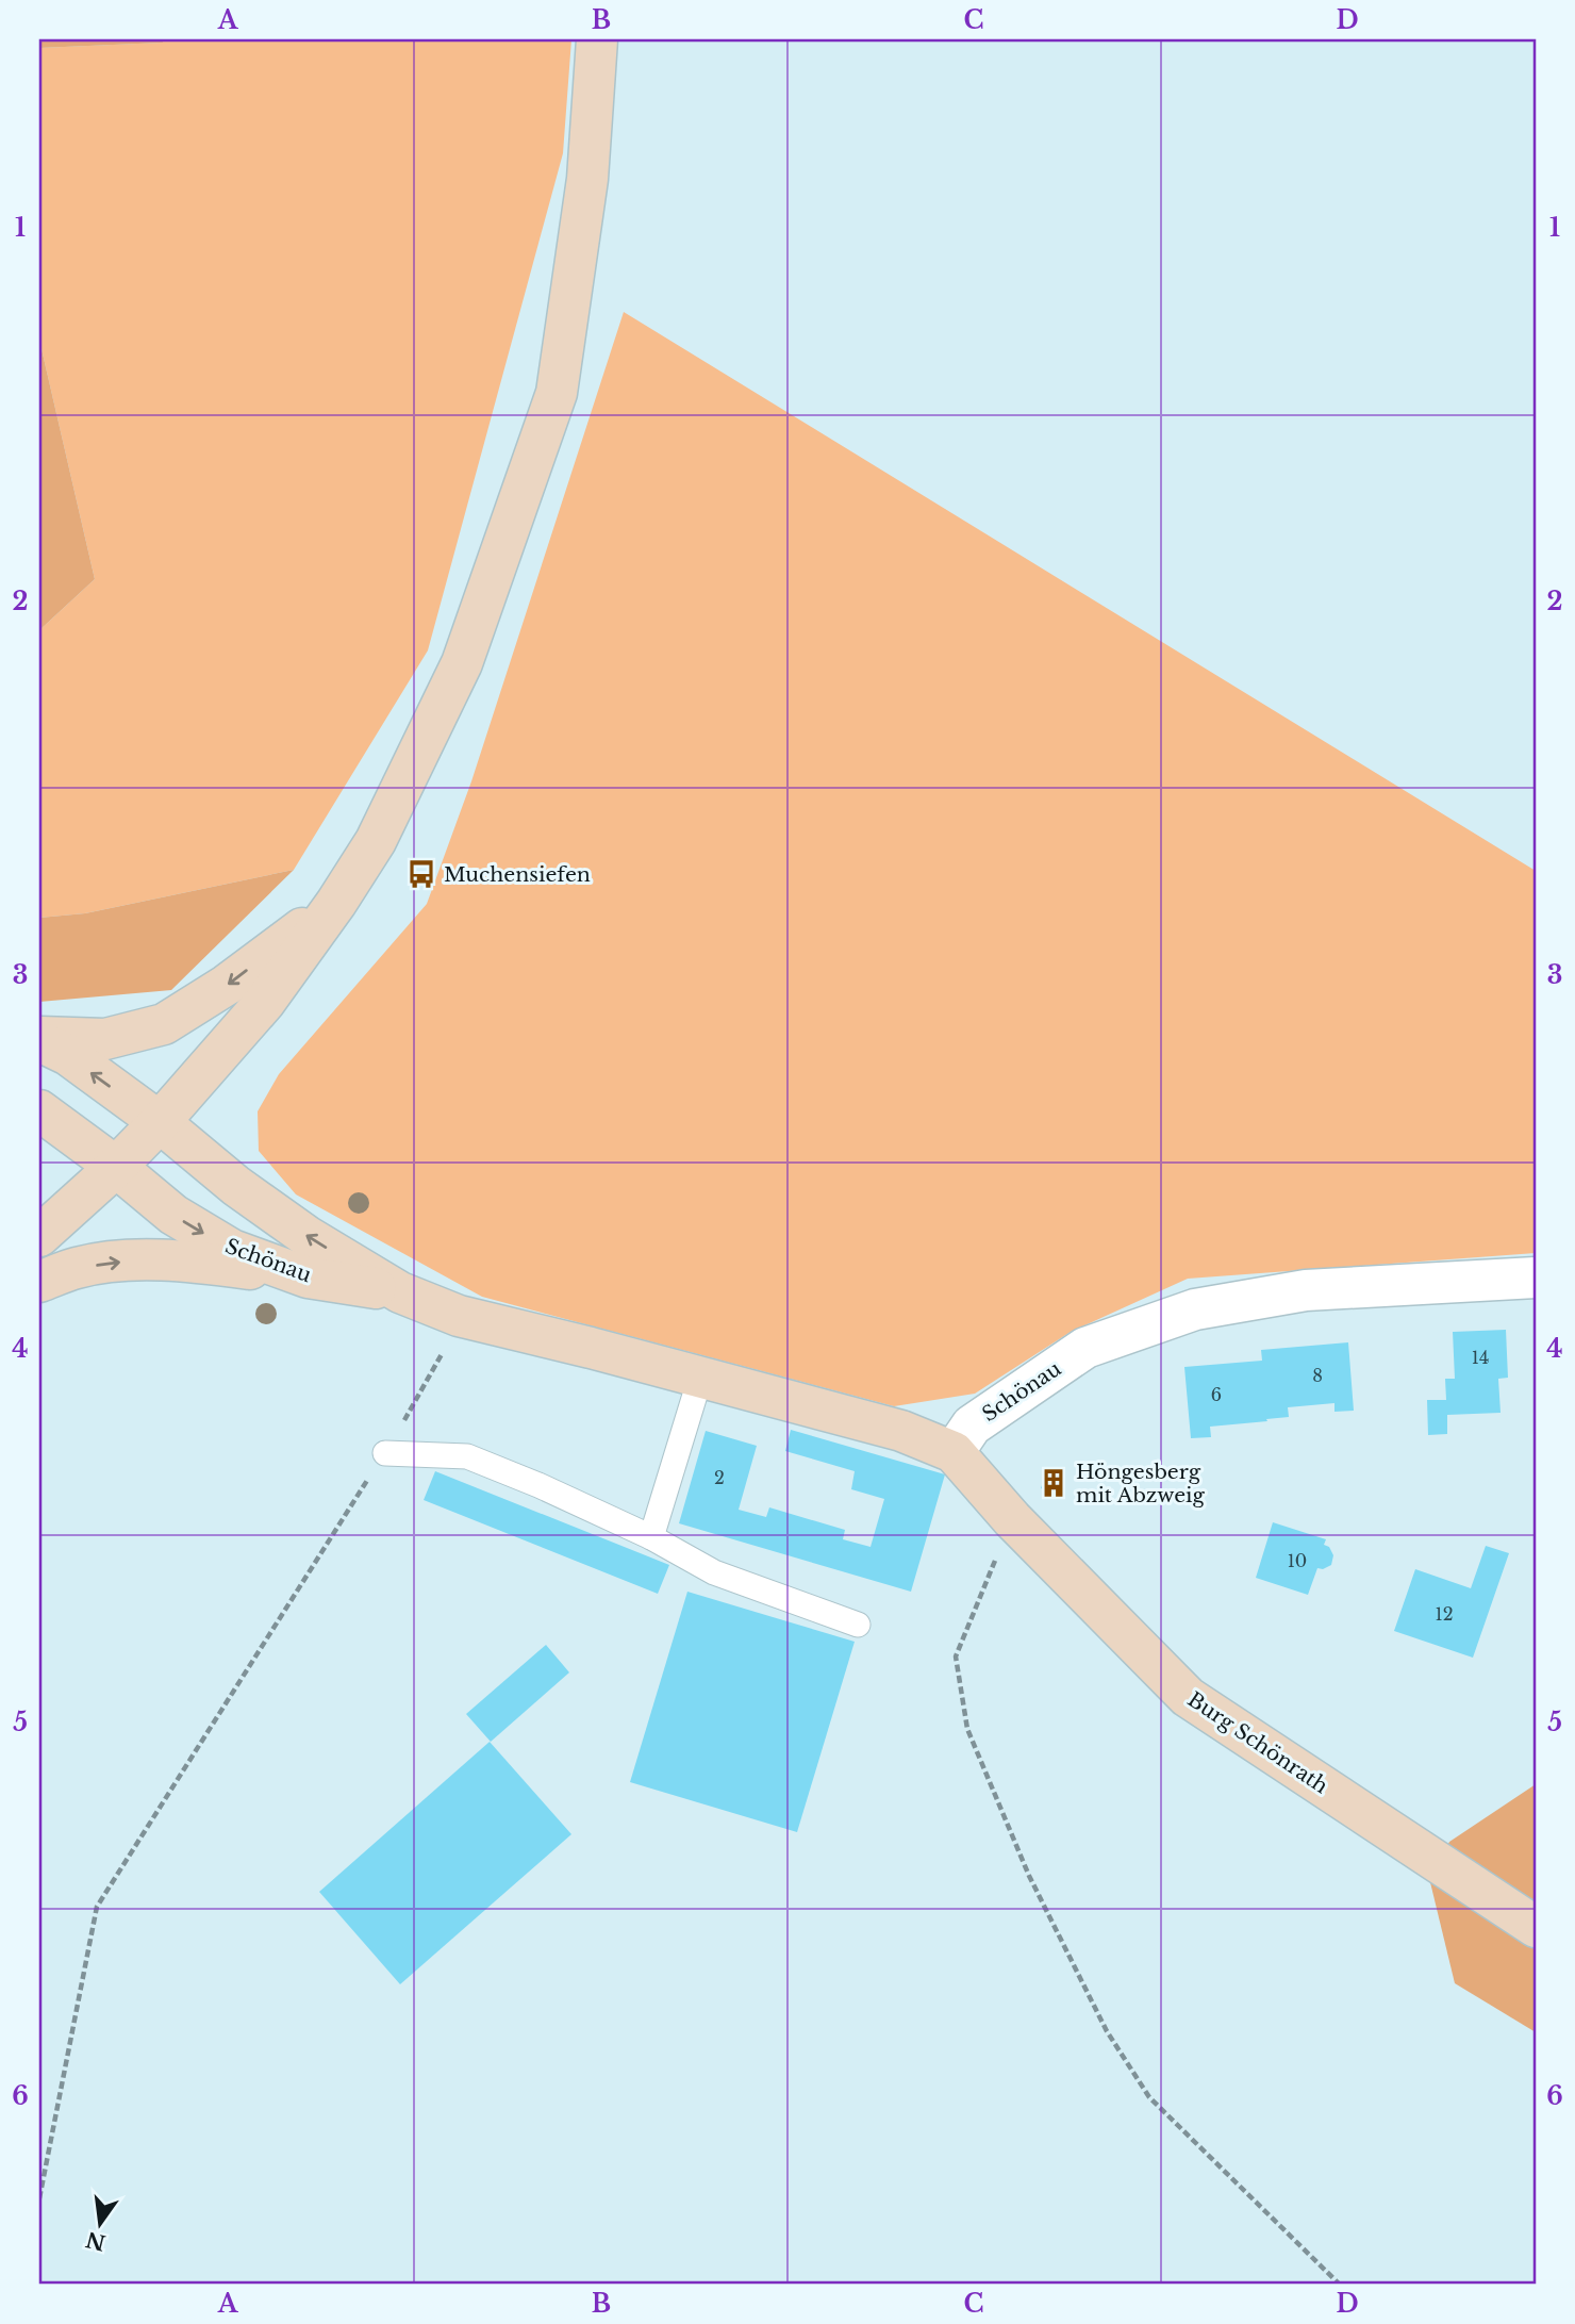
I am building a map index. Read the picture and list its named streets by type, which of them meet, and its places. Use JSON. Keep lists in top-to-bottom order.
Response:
{
  "streets": {
    "street": ["Schönau", "Burg Schönrath"]
  },
  "crossings": [
    ["Schönau", "Burg Schönrath"]
  ],
  "places": {
    "bus stop": ["Muchensiefen"],
    "building": ["Höngesberg mit Abzweig"]
  },
  "house_numbers": [
    "14",
    "8",
    "6",
    "2",
    "10",
    "12"
  ],
  "north": "bottom",
  "grid": {
    "columns": [
      "A",
      "B",
      "C",
      "D"
    ],
    "rows": [
      "1",
      "2",
      "3",
      "4",
      "5",
      "6"
    ]
  }
}
